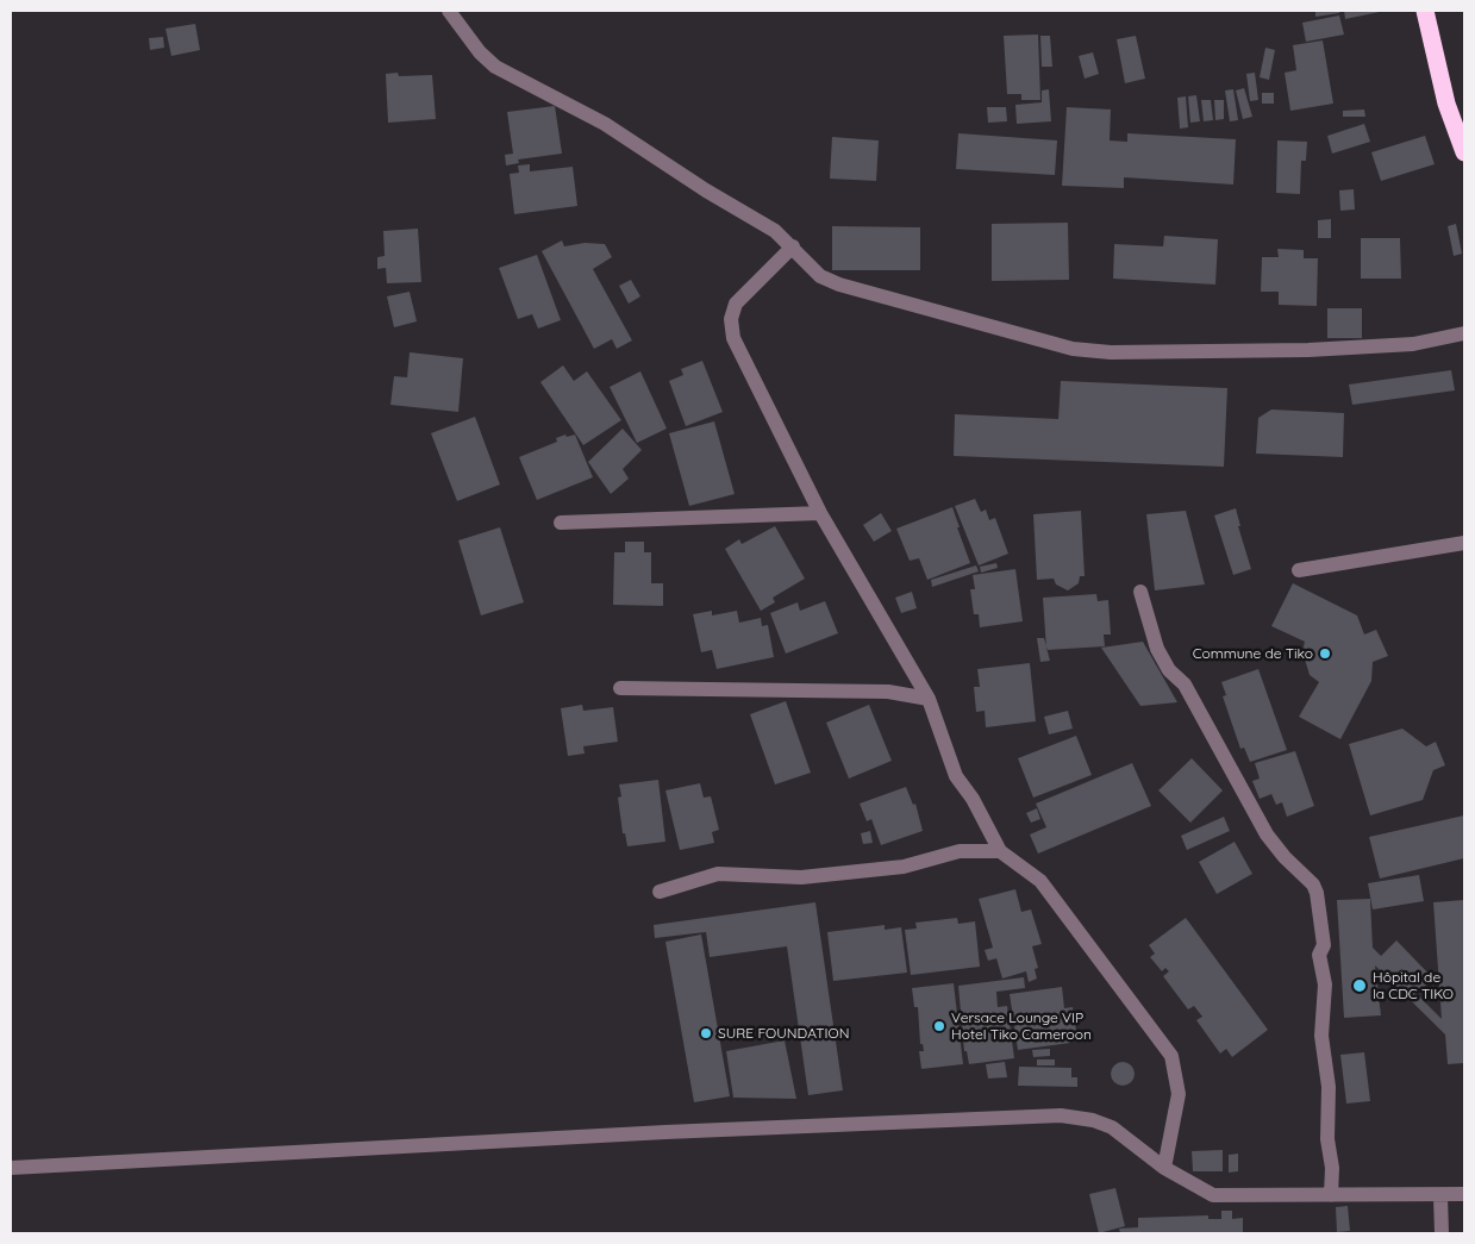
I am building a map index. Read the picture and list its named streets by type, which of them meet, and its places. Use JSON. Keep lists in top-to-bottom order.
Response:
{
  "places": [
    "Commune de Tiko",
    "Hôpital de la CDC TIKO",
    "Versace Lounge VIP Hotel Tiko Cameroon",
    "SURE FOUNDATION"
  ]
}
